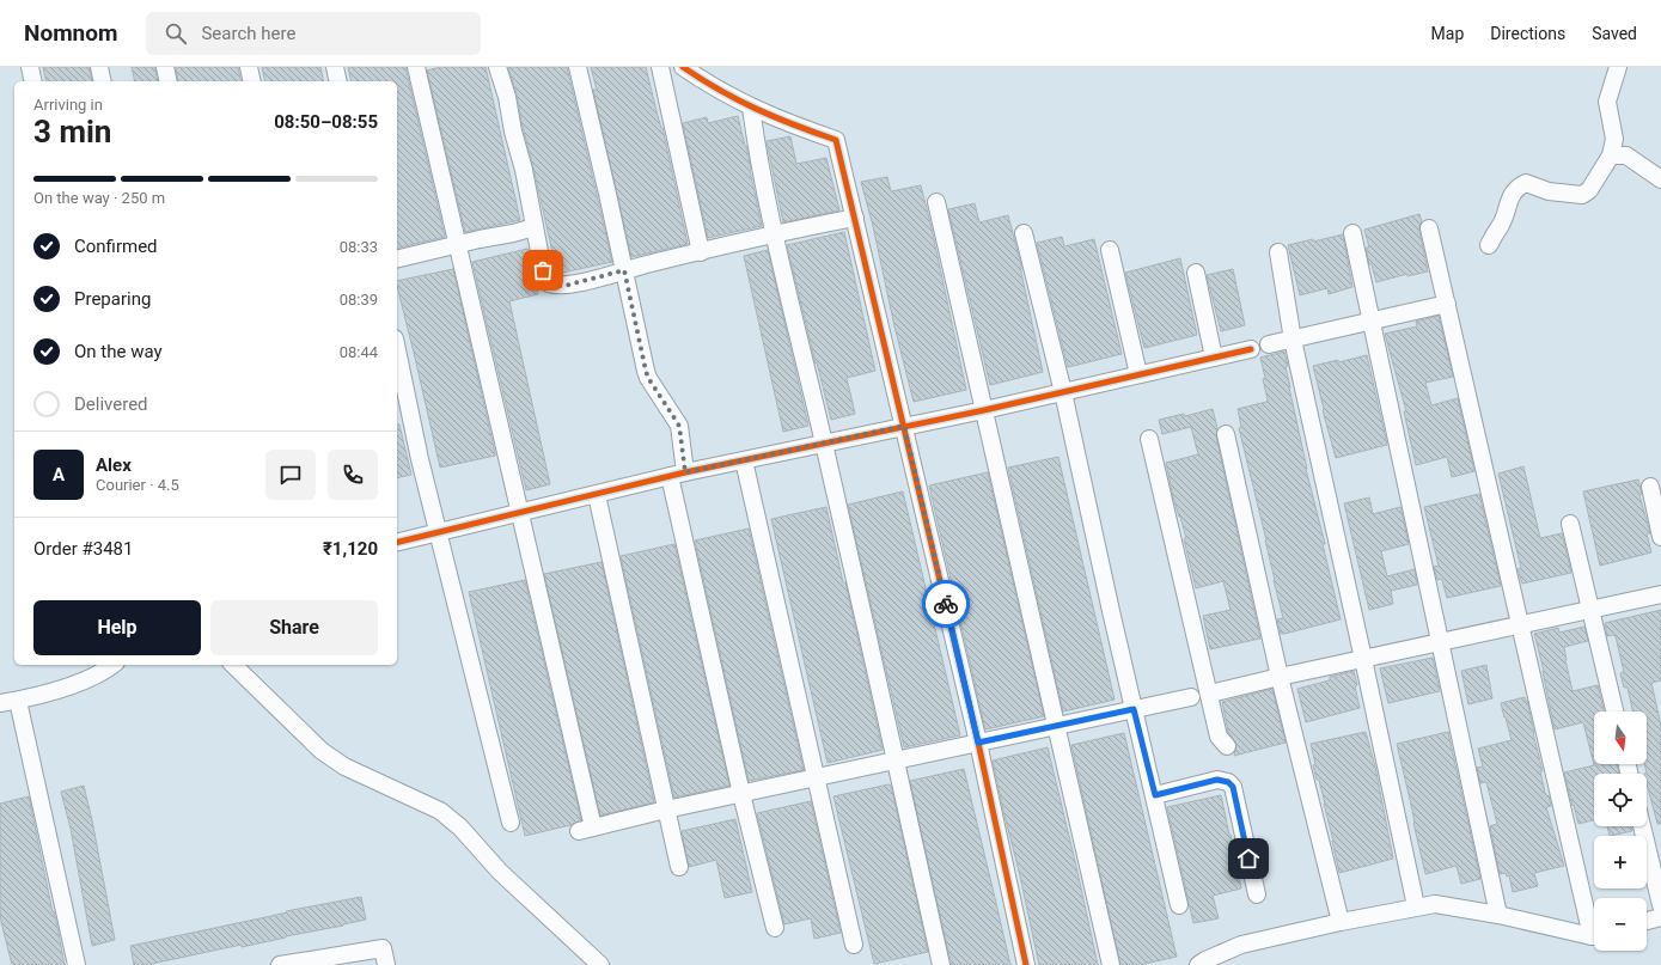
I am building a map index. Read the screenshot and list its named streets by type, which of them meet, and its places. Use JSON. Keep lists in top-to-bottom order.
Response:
{
  "north": "bottom",
  "page": {
    "header": "Nomnom",
    "search": "Search here",
    "nav": ["Map", "Directions", "Saved"],
    "heading": ["3 min", "Arriving in", "08:50–08:55"],
    "panel": [
      "Alex",
      "Courier · 4.5",
      "Order #3481",
      "₹1,120"
    ],
    "bar": "On the way · 250 m",
    "list": [
      ["Confirmed", "08:33"],
      ["Preparing", "08:39"],
      ["On the way", "08:44"],
      "Delivered"
    ],
    "round": "A",
    "buttons": ["Help", "Share"],
    "map_buttons": ["+", "−"]
  }
}
